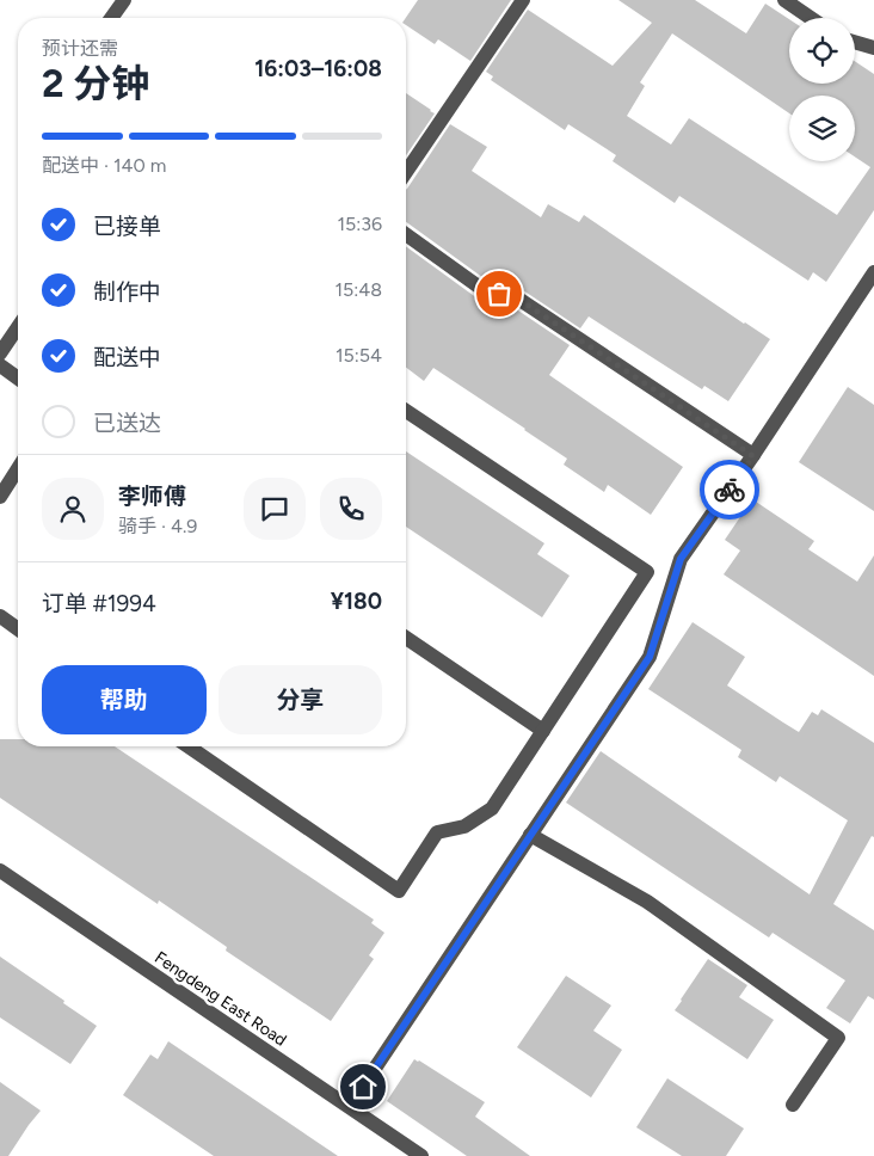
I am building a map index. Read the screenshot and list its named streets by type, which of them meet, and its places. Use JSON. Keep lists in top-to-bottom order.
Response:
{
  "streets": {
    "street": ["Fengdeng East Road"]
  },
  "page": {
    "heading": ["2 分钟", "预计还需", "16:03–16:08"],
    "panel": [
      "李师傅",
      "骑手 · 4.9",
      "订单 #1994",
      "¥180"
    ],
    "bar": "配送中 · 140 m",
    "list": [
      ["已接单", "15:36"],
      ["制作中", "15:48"],
      ["配送中", "15:54"],
      "已送达"
    ],
    "buttons": ["帮助", "分享"]
  }
}
